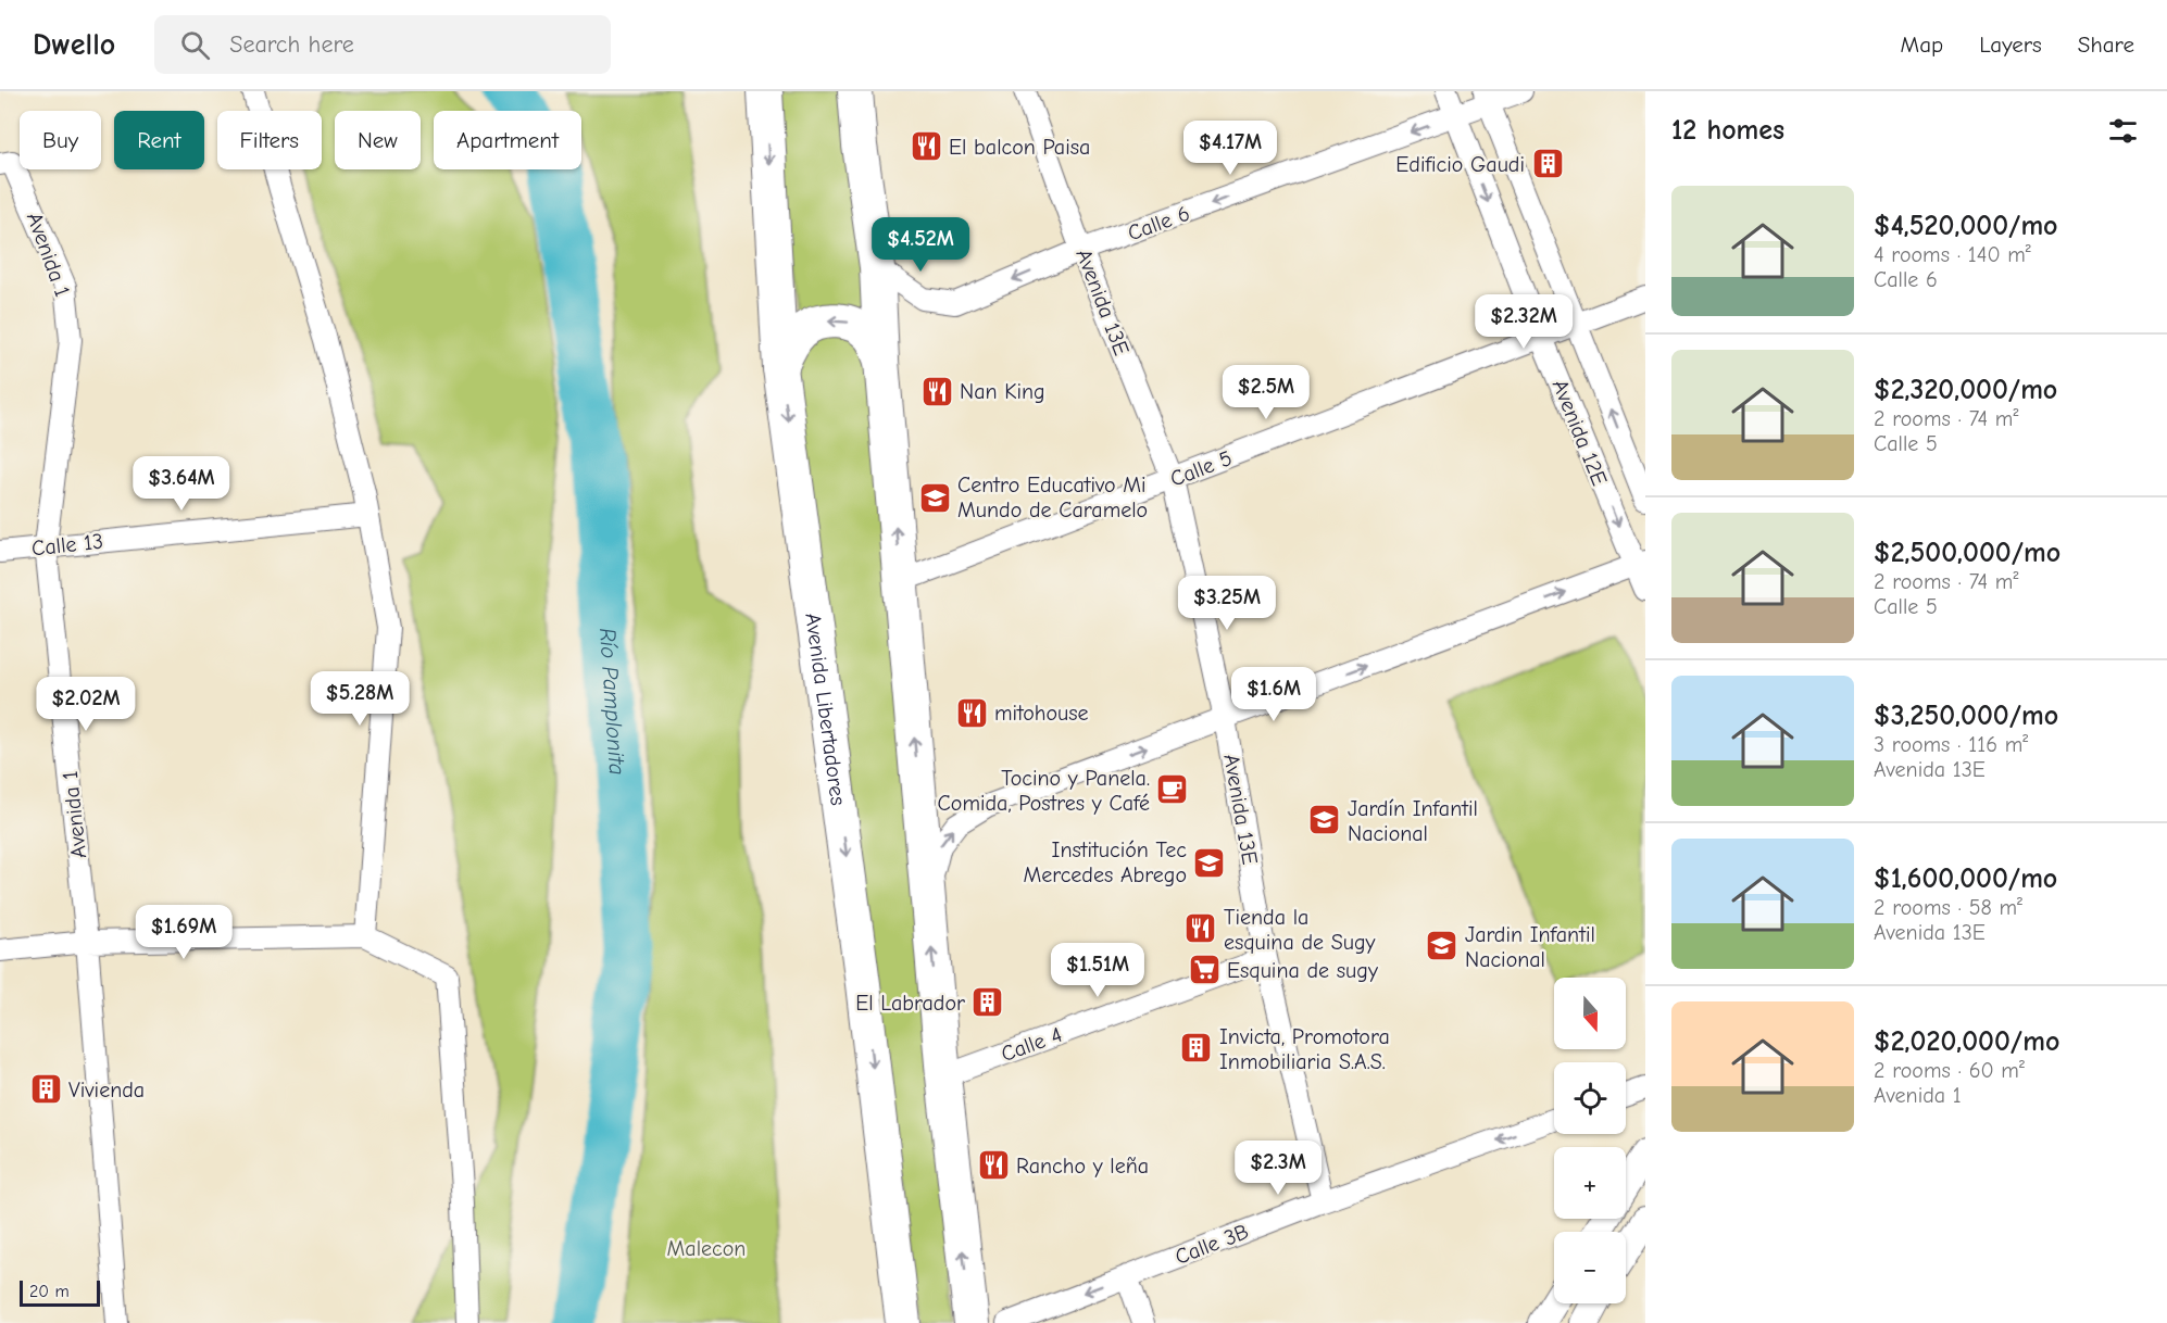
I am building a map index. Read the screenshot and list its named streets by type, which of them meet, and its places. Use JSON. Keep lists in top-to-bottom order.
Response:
{
  "streets": {
    "main road": ["Avenida Libertadores"],
    "street": [
      "Calle 6",
      "Avenida 1",
      "Avenida 13E",
      "Avenida 12E",
      "Calle 5",
      "Calle 13",
      "Calle 4",
      "Calle 3B"
    ]
  },
  "crossings": [
    ["Calle 6", "Avenida 13E"],
    ["Calle 6", "Avenida 12E"],
    ["Avenida 1", "Calle 13"],
    ["Avenida 13E", "Calle 5"],
    ["Avenida 13E", "Calle 4"],
    ["Avenida 13E", "Calle 3B"],
    ["Avenida 12E", "Calle 5"]
  ],
  "one_way": ["Calle 6", "Calle 3B"],
  "water": ["Río Pamplonita"],
  "parks": ["Malecon"],
  "places": {
    "restaurant": [
      "El balcon Paisa",
      "Nan King",
      "mitohouse",
      "Tienda la esquina de Sugy",
      "Rancho y leña"
    ],
    "building": [
      "Edificio Gaudi",
      "El Labrador",
      "Invicta, Promotora Inmobiliaria S.A.S.",
      "Vivienda"
    ],
    "school or university": [
      "Centro Educativo Mi Mundo de Caramelo",
      "Jardín Infantil Nacional",
      "Institución Tec Mercedes Abrego",
      "Jardin Infantil Nacional"
    ],
    "cafe": ["Tocino y Panela. Comida, Postres y Café"],
    "supermarket": ["Esquina de sugy"]
  },
  "scale_bar": "20 m",
  "north": "bottom",
  "page": {
    "header": "Dwello",
    "search": "Search here",
    "nav": ["Map", "Layers", "Share"],
    "heading": "12 homes",
    "chip": [
      "Buy",
      "Rent",
      "Filters",
      "New",
      "Apartment"
    ],
    "price": [
      "$4.17M",
      "$4.52M",
      "$2.32M",
      "$2.5M",
      "$3.64M",
      "$3.25M",
      "$1.6M",
      "$5.28M",
      "$2.02M",
      "$1.69M",
      "$1.51M",
      "$2.3M"
    ],
    "list": [
      {
        "name": "$4,520,000/mo",
        "note": "4 rooms · 140 m² · Calle 6"
      },
      {
        "name": "$2,320,000/mo",
        "note": "2 rooms · 74 m² · Calle 5"
      },
      {
        "name": "$2,500,000/mo",
        "note": "2 rooms · 74 m² · Calle 5"
      },
      {
        "name": "$3,250,000/mo",
        "note": "3 rooms · 116 m² · Avenida 13E"
      },
      {
        "name": "$1,600,000/mo",
        "note": "2 rooms · 58 m² · Avenida 13E"
      },
      {
        "name": "$2,020,000/mo",
        "note": "2 rooms · 60 m² · Avenida 1"
      }
    ],
    "map_buttons": ["+", "−"],
    "scale": "20 m"
  }
}
